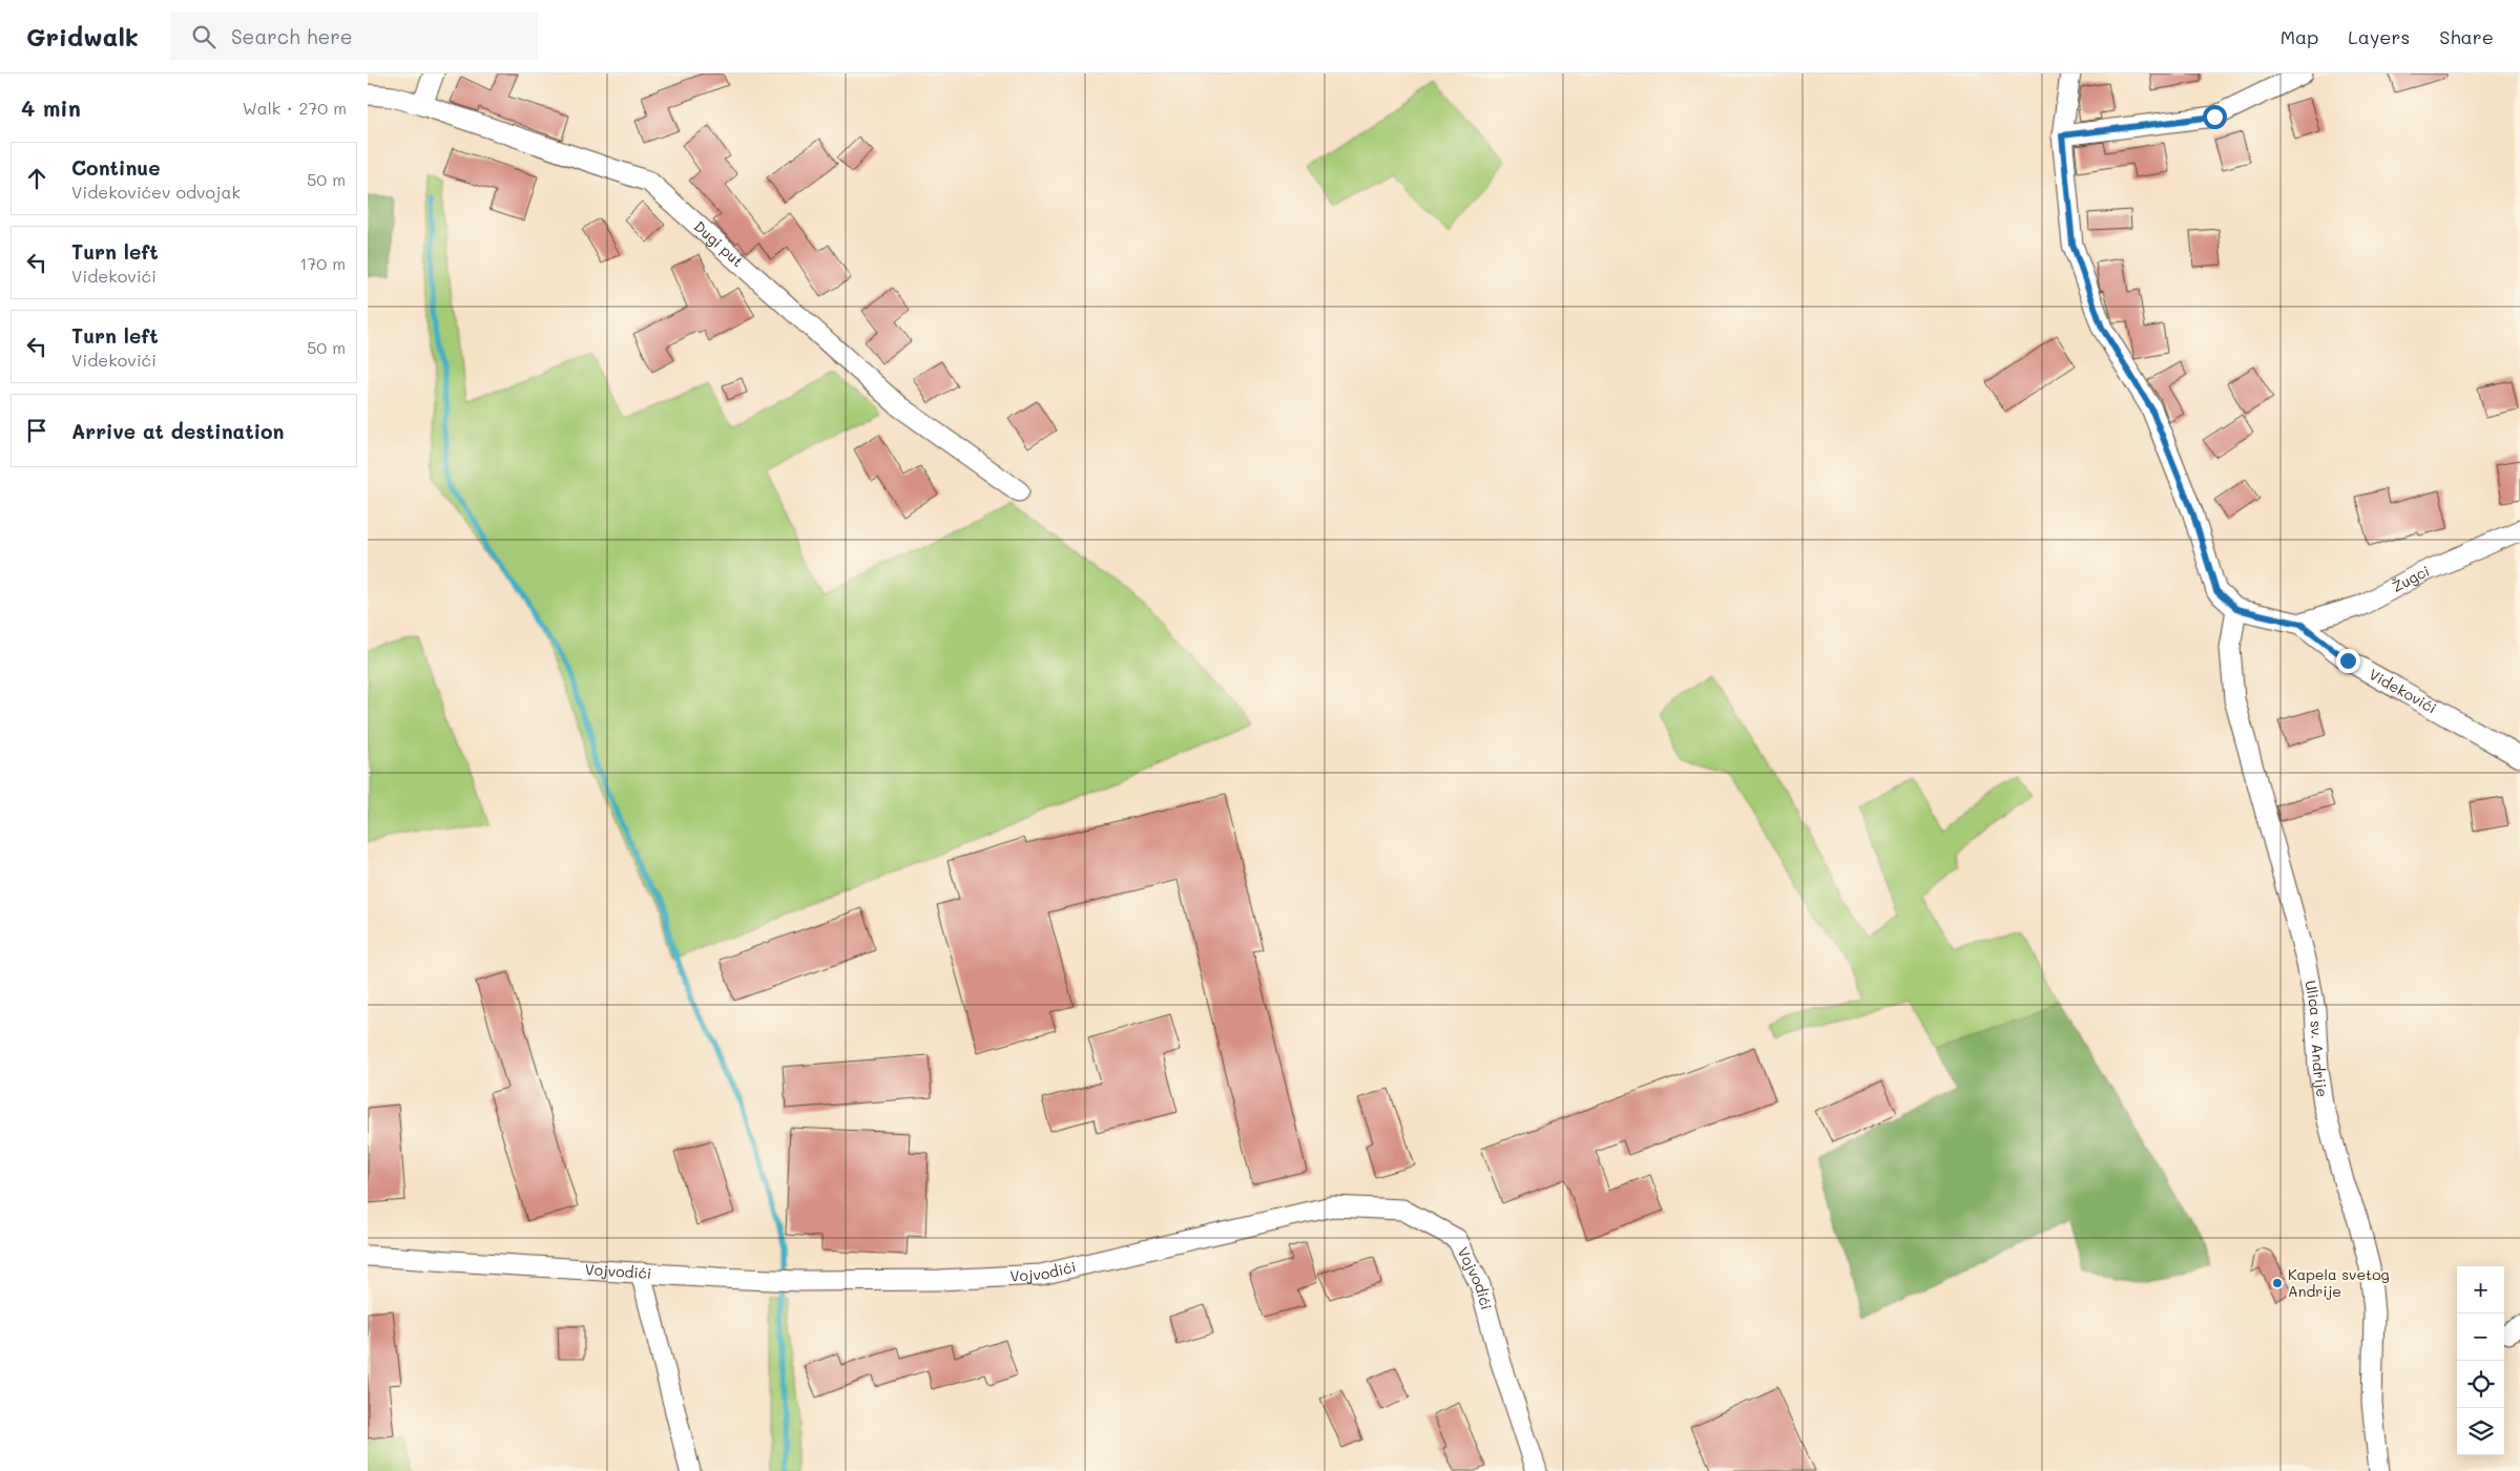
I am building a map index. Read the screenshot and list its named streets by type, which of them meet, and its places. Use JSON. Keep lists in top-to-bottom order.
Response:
{
  "streets": {
    "street": [
      "Dugi put",
      "Žugci",
      "Videkovići",
      "Ulica sv. Andrije",
      "Vojvodići"
    ]
  },
  "crossings": [
    ["Žugci", "Videkovići"],
    ["Videkovići", "Ulica sv. Andrije"]
  ],
  "places": ["Kapela svetog Andrije"],
  "page": {
    "header": "Gridwalk",
    "search": "Search here",
    "nav": ["Map", "Layers", "Share"],
    "heading": ["4 min", "Walk · 270 m"],
    "list": [
      ["Continue", "Videkovićev odvojak", "50 m"],
      ["Turn left", "Videkovići", "170 m"],
      ["Turn left", "Videkovići", "50 m"],
      "Arrive at destination"
    ],
    "map_buttons": ["+", "−"]
  }
}
